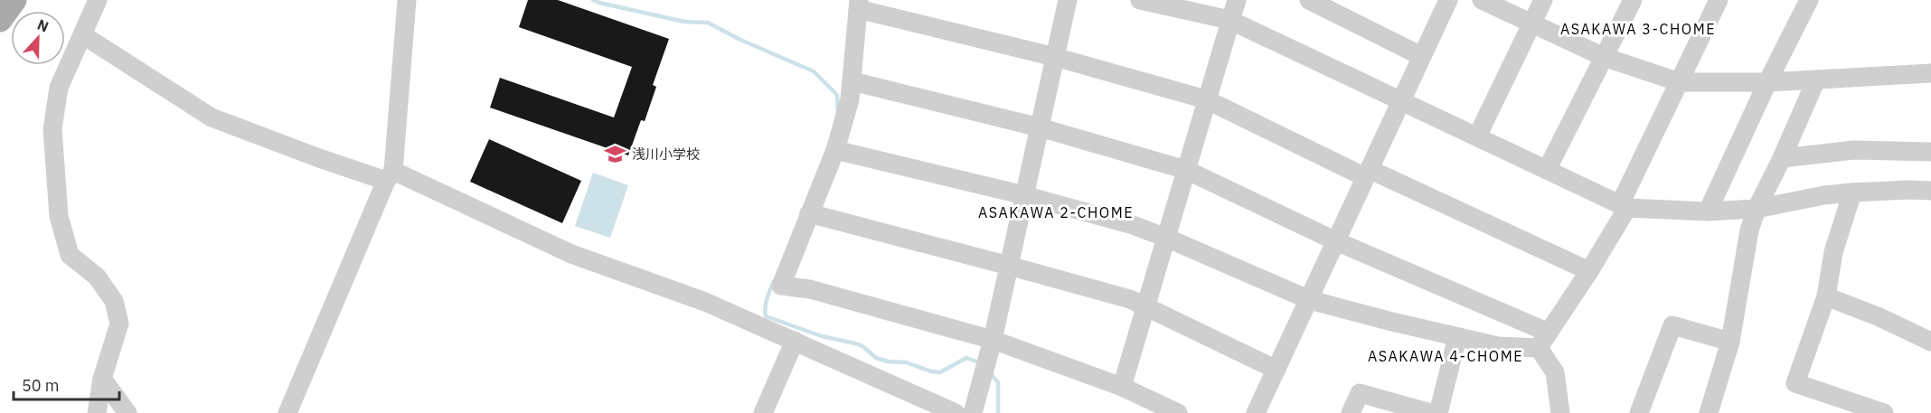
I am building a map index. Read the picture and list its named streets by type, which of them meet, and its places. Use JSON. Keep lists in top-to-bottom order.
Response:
{
  "districts": ["ASAKAWA 3-CHOME", "ASAKAWA 2-CHOME", "ASAKAWA 4-CHOME"],
  "places": {
    "school or university": ["浅川小学校"]
  },
  "scale_bar": "50 m",
  "north": "top"
}
